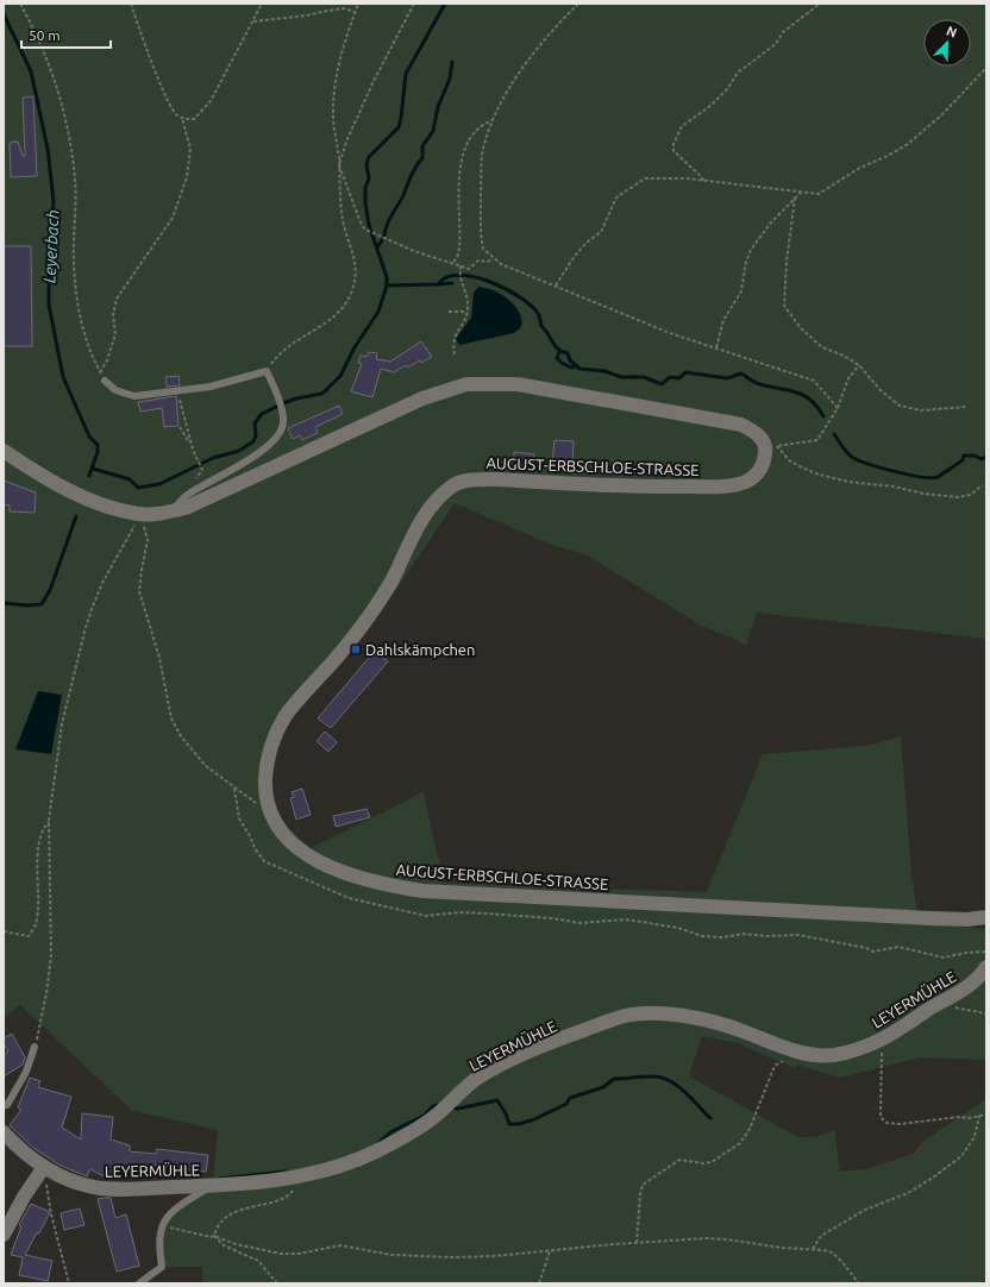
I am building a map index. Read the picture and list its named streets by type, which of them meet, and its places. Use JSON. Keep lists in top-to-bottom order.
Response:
{
  "streets": {
    "main road": ["AUGUST-ERBSCHLOE-STRASSE", "LEYERMÜHLE"]
  },
  "water": ["Leyerbach"],
  "places": {
    "transit": ["Dahlskämpchen"]
  },
  "scale_bar": "50 m",
  "north": "top right"
}
